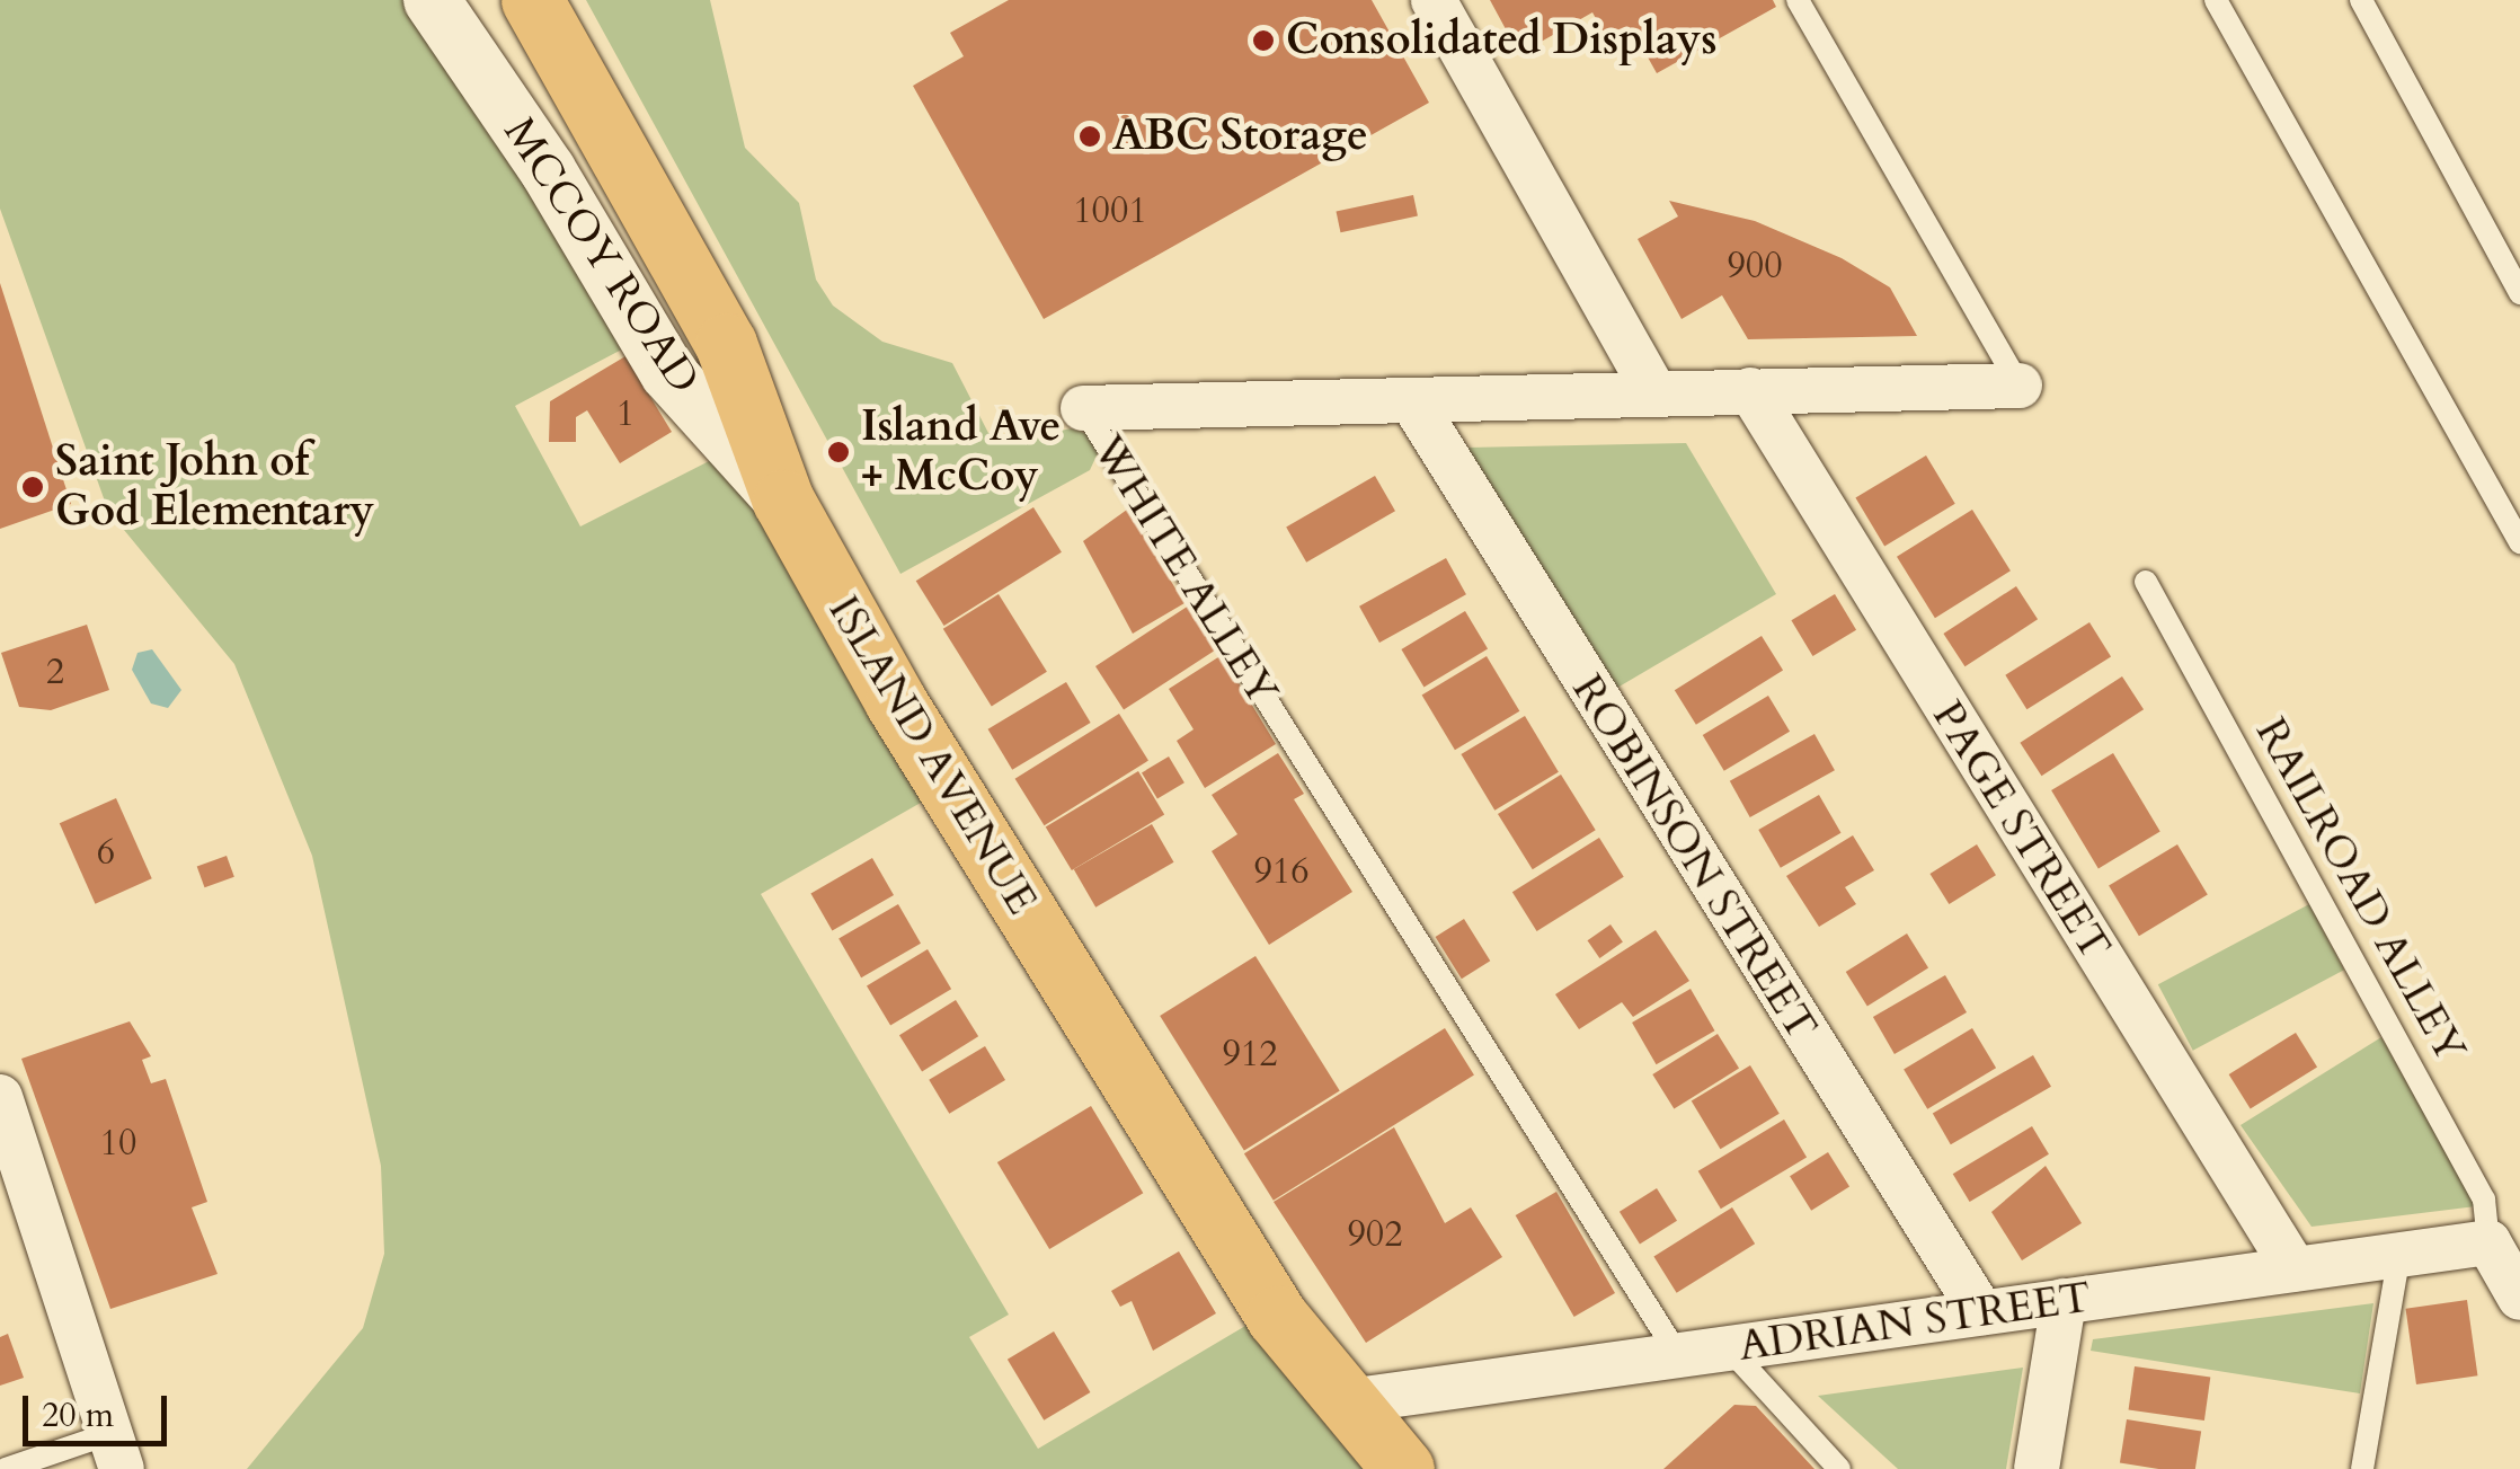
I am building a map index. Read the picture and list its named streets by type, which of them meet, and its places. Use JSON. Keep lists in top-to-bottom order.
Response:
{
  "streets": {
    "main road": ["ISLAND AVENUE"],
    "street": [
      "MCCOY ROAD",
      "WHITE ALLEY",
      "PAGE STREET",
      "ROBINSON STREET",
      "ADRIAN STREET"
    ],
    "lane": ["RAILROAD ALLEY"]
  },
  "crossings": [
    ["MCCOY ROAD", "ISLAND AVENUE"],
    ["WHITE ALLEY", "PAGE STREET"],
    ["WHITE ALLEY", "ROBINSON STREET"],
    ["WHITE ALLEY", "ADRIAN STREET"],
    ["ISLAND AVENUE", "ADRIAN STREET"],
    ["PAGE STREET", "ADRIAN STREET"],
    ["ROBINSON STREET", "ADRIAN STREET"],
    ["RAILROAD ALLEY", "ADRIAN STREET"]
  ],
  "places": [
    "Consolidated Displays",
    "ABC Storage",
    "Island Ave + McCoy",
    "Saint John of God Elementary"
  ],
  "house_numbers": [
    "1001",
    "900",
    "1",
    "2",
    "6",
    "916",
    "912",
    "10",
    "902"
  ],
  "scale_bar": "20 m"
}
